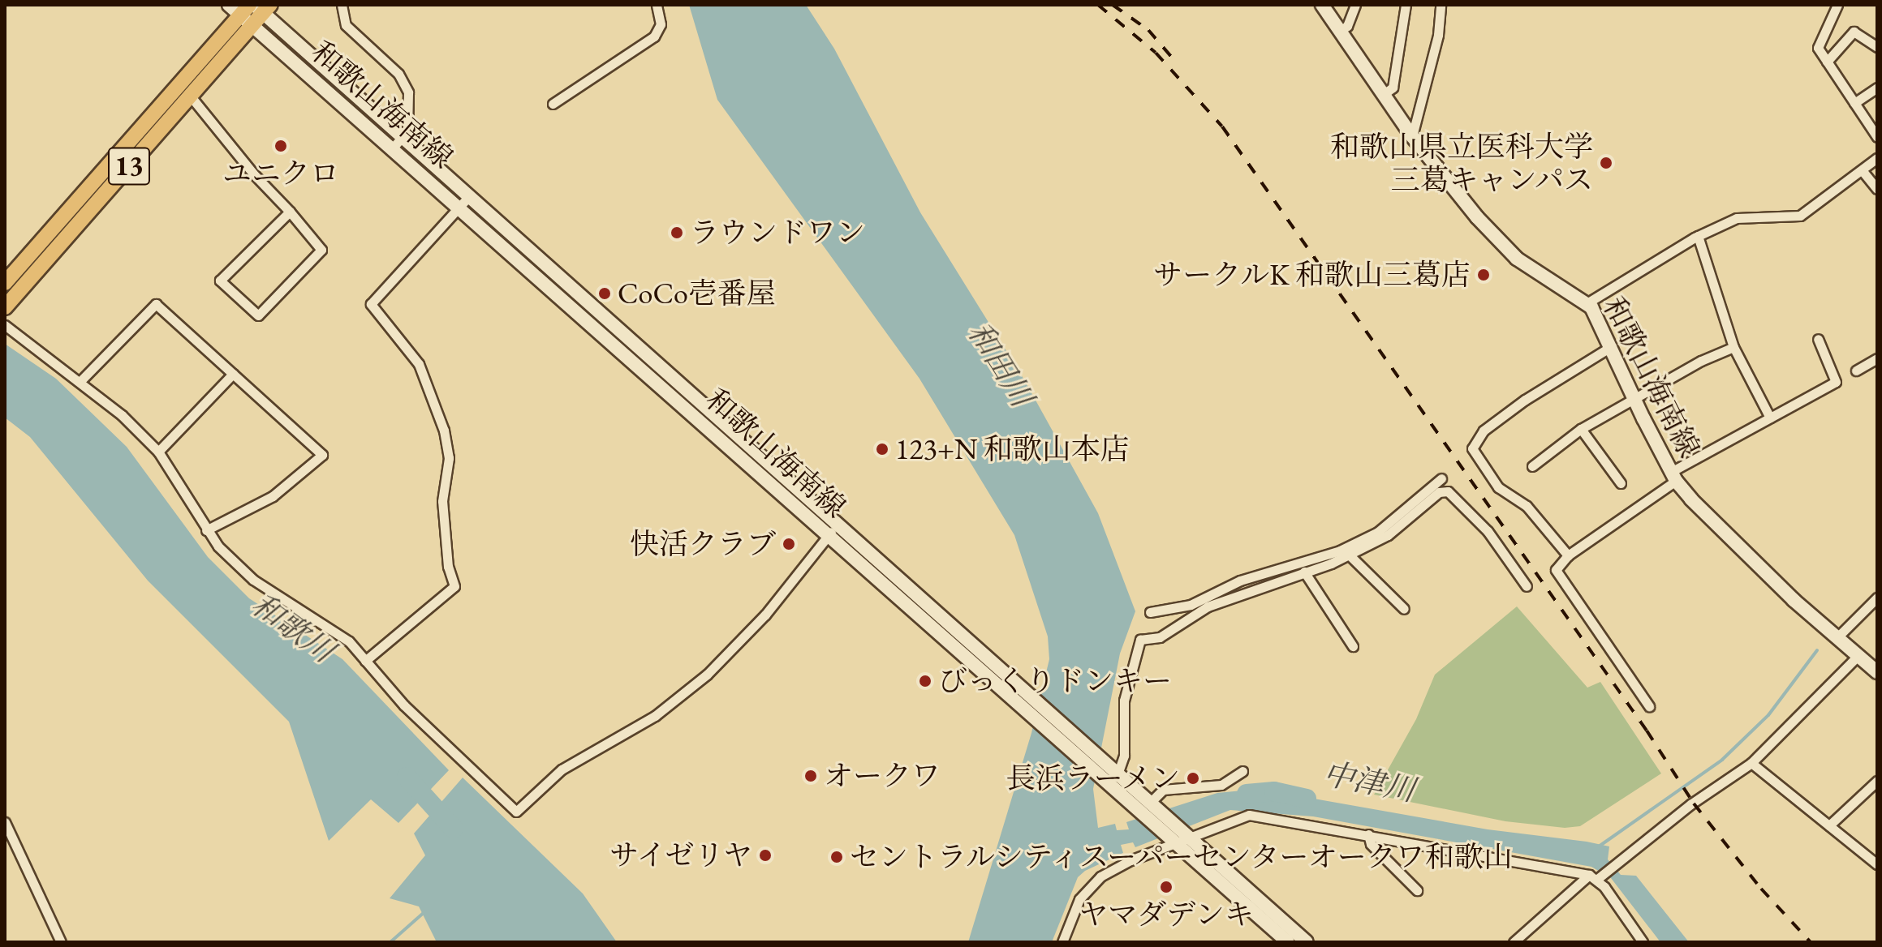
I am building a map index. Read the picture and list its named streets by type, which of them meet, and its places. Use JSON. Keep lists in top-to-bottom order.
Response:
{
  "streets": {
    "main road": ["和歌山海南線", "13"]
  },
  "crossings": [
    ["和歌山海南線", "13"]
  ],
  "water": ["和田川", "和歌川", "中津川"],
  "places": [
    "ユニクロ",
    "和歌山県立医科大学 三葛キャンパス",
    "ラウンドワン",
    "サークルK 和歌山三葛店",
    "CoCo壱番屋",
    "123+N 和歌山本店",
    "快活クラブ",
    "びっくりドンキー",
    "オークワ",
    "長浜ラーメン",
    "サイゼリヤ",
    "セントラルシティスーパーセンターオークワ和歌山",
    "ヤマダデンキ"
  ]
}
